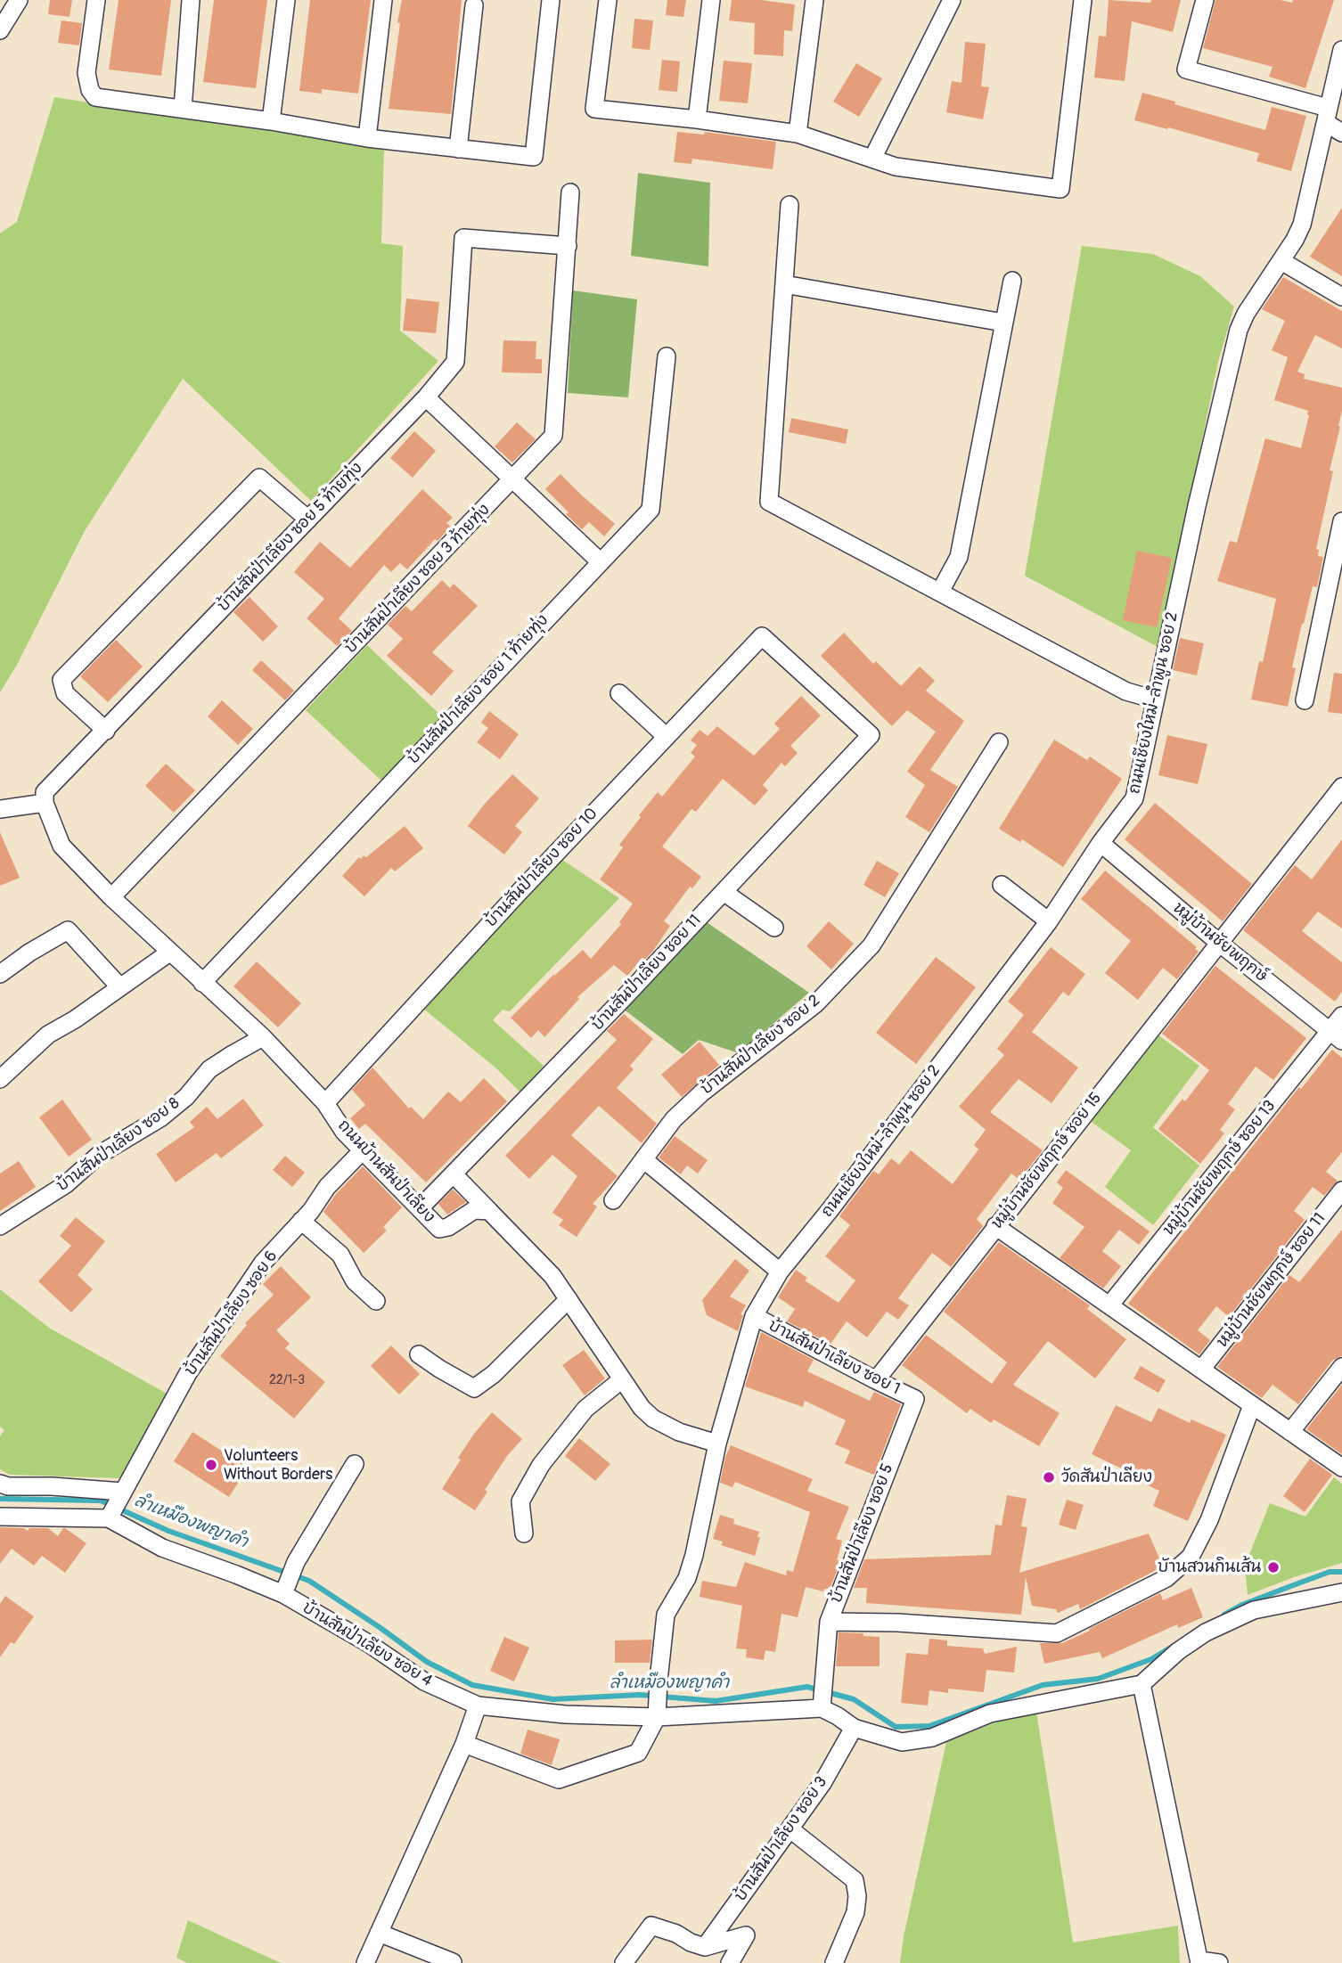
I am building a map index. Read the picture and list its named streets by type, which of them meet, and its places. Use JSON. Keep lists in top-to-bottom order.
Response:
{
  "streets": {
    "street": [
      "บ้านสันป่าเลียง ซอย 5 ท้ายทุ่ง",
      "บ้านสันป่าเลียง ซอย 3 ท้ายทุ่ง",
      "บ้านสันป่าเลียง ซอย 1 ท้ายทุ่ง",
      "ถนนเชียงใหม่-ลำพูน ซอย 2",
      "บ้านสันป่าเลียง ซอย 10",
      "หมู่บ้านชัยพฤกษ์",
      "บ้านสันป่าเลียง ซอย 11",
      "บ้านสันป่าเลียง ซอย 2",
      "บ้านสันป่าเลียง ซอย 8",
      "หมู่บ้านชัยพฤกษ์ ซอย 15",
      "หมู่บ้านชัยพฤกษ์ ซอย 13",
      "ถนนบ้านสันป่าเลียง",
      "หมู่บ้านชัยพฤกษ์ ซอย 11",
      "บ้านสันป่าเลียง ซอย 6",
      "บ้านสันป่าเลียง ซอย 1",
      "บ้านสันป่าเลียง ซอย 5",
      "บ้านสันป่าเลียง ซอย 4",
      "บ้านสันป่าเลียง ซอย 3"
    ]
  },
  "crossings": [
    ["บ้านสันป่าเลียง ซอย 5 ท้ายทุ่ง", "บ้านสันป่าเลียง ซอย 3 ท้ายทุ่ง"],
    ["บ้านสันป่าเลียง ซอย 5 ท้ายทุ่ง", "ถนนบ้านสันป่าเลียง"],
    ["บ้านสันป่าเลียง ซอย 3 ท้ายทุ่ง", "ถนนบ้านสันป่าเลียง"],
    ["บ้านสันป่าเลียง ซอย 1 ท้ายทุ่ง", "ถนนบ้านสันป่าเลียง"],
    ["ถนนเชียงใหม่-ลำพูน ซอย 2", "หมู่บ้านชัยพฤกษ์"],
    ["ถนนเชียงใหม่-ลำพูน ซอย 2", "บ้านสันป่าเลียง ซอย 1"],
    ["บ้านสันป่าเลียง ซอย 10", "บ้านสันป่าเลียง ซอย 11"],
    ["บ้านสันป่าเลียง ซอย 10", "ถนนบ้านสันป่าเลียง"],
    ["หมู่บ้านชัยพฤกษ์", "หมู่บ้านชัยพฤกษ์ ซอย 15"],
    ["หมู่บ้านชัยพฤกษ์", "หมู่บ้านชัยพฤกษ์ ซอย 13"],
    ["บ้านสันป่าเลียง ซอย 11", "ถนนบ้านสันป่าเลียง"],
    ["บ้านสันป่าเลียง ซอย 8", "ถนนบ้านสันป่าเลียง"],
    ["หมู่บ้านชัยพฤกษ์ ซอย 15", "บ้านสันป่าเลียง ซอย 1"],
    ["ถนนบ้านสันป่าเลียง", "บ้านสันป่าเลียง ซอย 6"],
    ["บ้านสันป่าเลียง ซอย 6", "บ้านสันป่าเลียง ซอย 4"],
    ["บ้านสันป่าเลียง ซอย 1", "บ้านสันป่าเลียง ซอย 5"],
    ["บ้านสันป่าเลียง ซอย 5", "บ้านสันป่าเลียง ซอย 4"]
  ],
  "water": ["ลำเหมืองพญาคำ"],
  "places": ["Volunteers Without Borders", "วัดสันป่าเลียง", "บัานสวนกินเส้น"],
  "house_numbers": ["22/1-3"]
}
